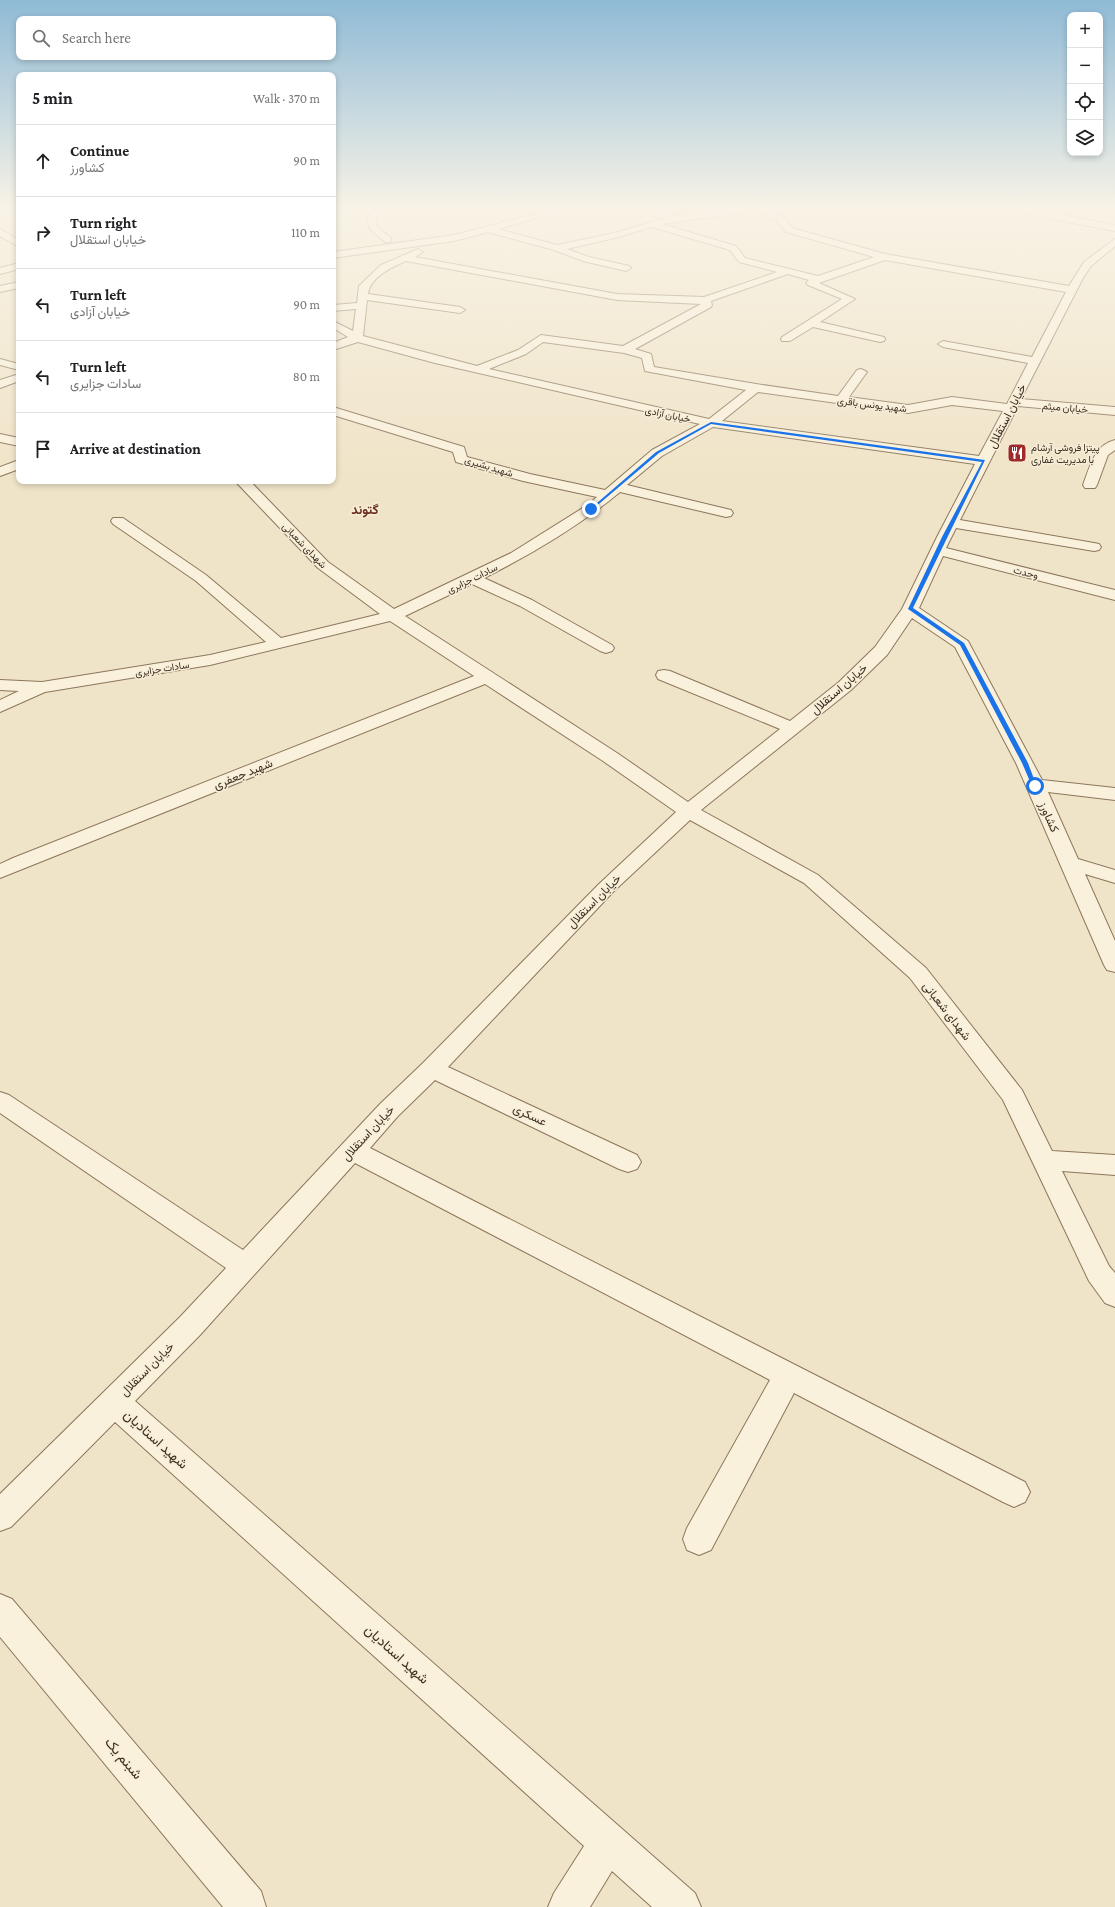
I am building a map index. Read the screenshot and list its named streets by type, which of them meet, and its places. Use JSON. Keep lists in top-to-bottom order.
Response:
{
  "streets": {
    "street": [
      "شهید یونس باقری",
      "خیابان میثم",
      "خیابان آزادی",
      "خیابان استقلال",
      "شهید بشیری",
      "شهدای شعبانی",
      "وحدت",
      "سادات جزایری",
      "شهید جعفری",
      "کشاورز",
      "عسکری",
      "شهید استادیان",
      "شبنم یک"
    ]
  },
  "crossings": [
    ["شهید یونس باقری", "خیابان میثم"],
    ["شهید یونس باقری", "خیابان استقلال"],
    ["شهید یونس باقری", "سادات جزایری"],
    ["خیابان میثم", "خیابان استقلال"],
    ["خیابان آزادی", "خیابان استقلال"],
    ["خیابان آزادی", "سادات جزایری"],
    ["خیابان استقلال", "شهدای شعبانی"],
    ["خیابان استقلال", "وحدت"],
    ["خیابان استقلال", "کشاورز"],
    ["خیابان استقلال", "عسکری"],
    ["خیابان استقلال", "شهید استادیان"],
    ["شهید بشیری", "سادات جزایری"],
    ["شهدای شعبانی", "سادات جزایری"],
    ["شهدای شعبانی", "شهید جعفری"]
  ],
  "districts": ["گتوند"],
  "places": {
    "restaurant": ["پیتزا فروشی آرشام با مدیریت غفاری"]
  },
  "page": {
    "map_buttons": ["+", "−"],
    "search": "Search here",
    "heading": ["5 min", "Walk · 370 m"],
    "list": [
      ["Continue", "کشاورز", "90 m"],
      ["Turn right", "خیابان استقلال", "110 m"],
      ["Turn left", "خیابان آزادی", "90 m"],
      ["Turn left", "سادات جزایری", "80 m"],
      "Arrive at destination"
    ]
  }
}
